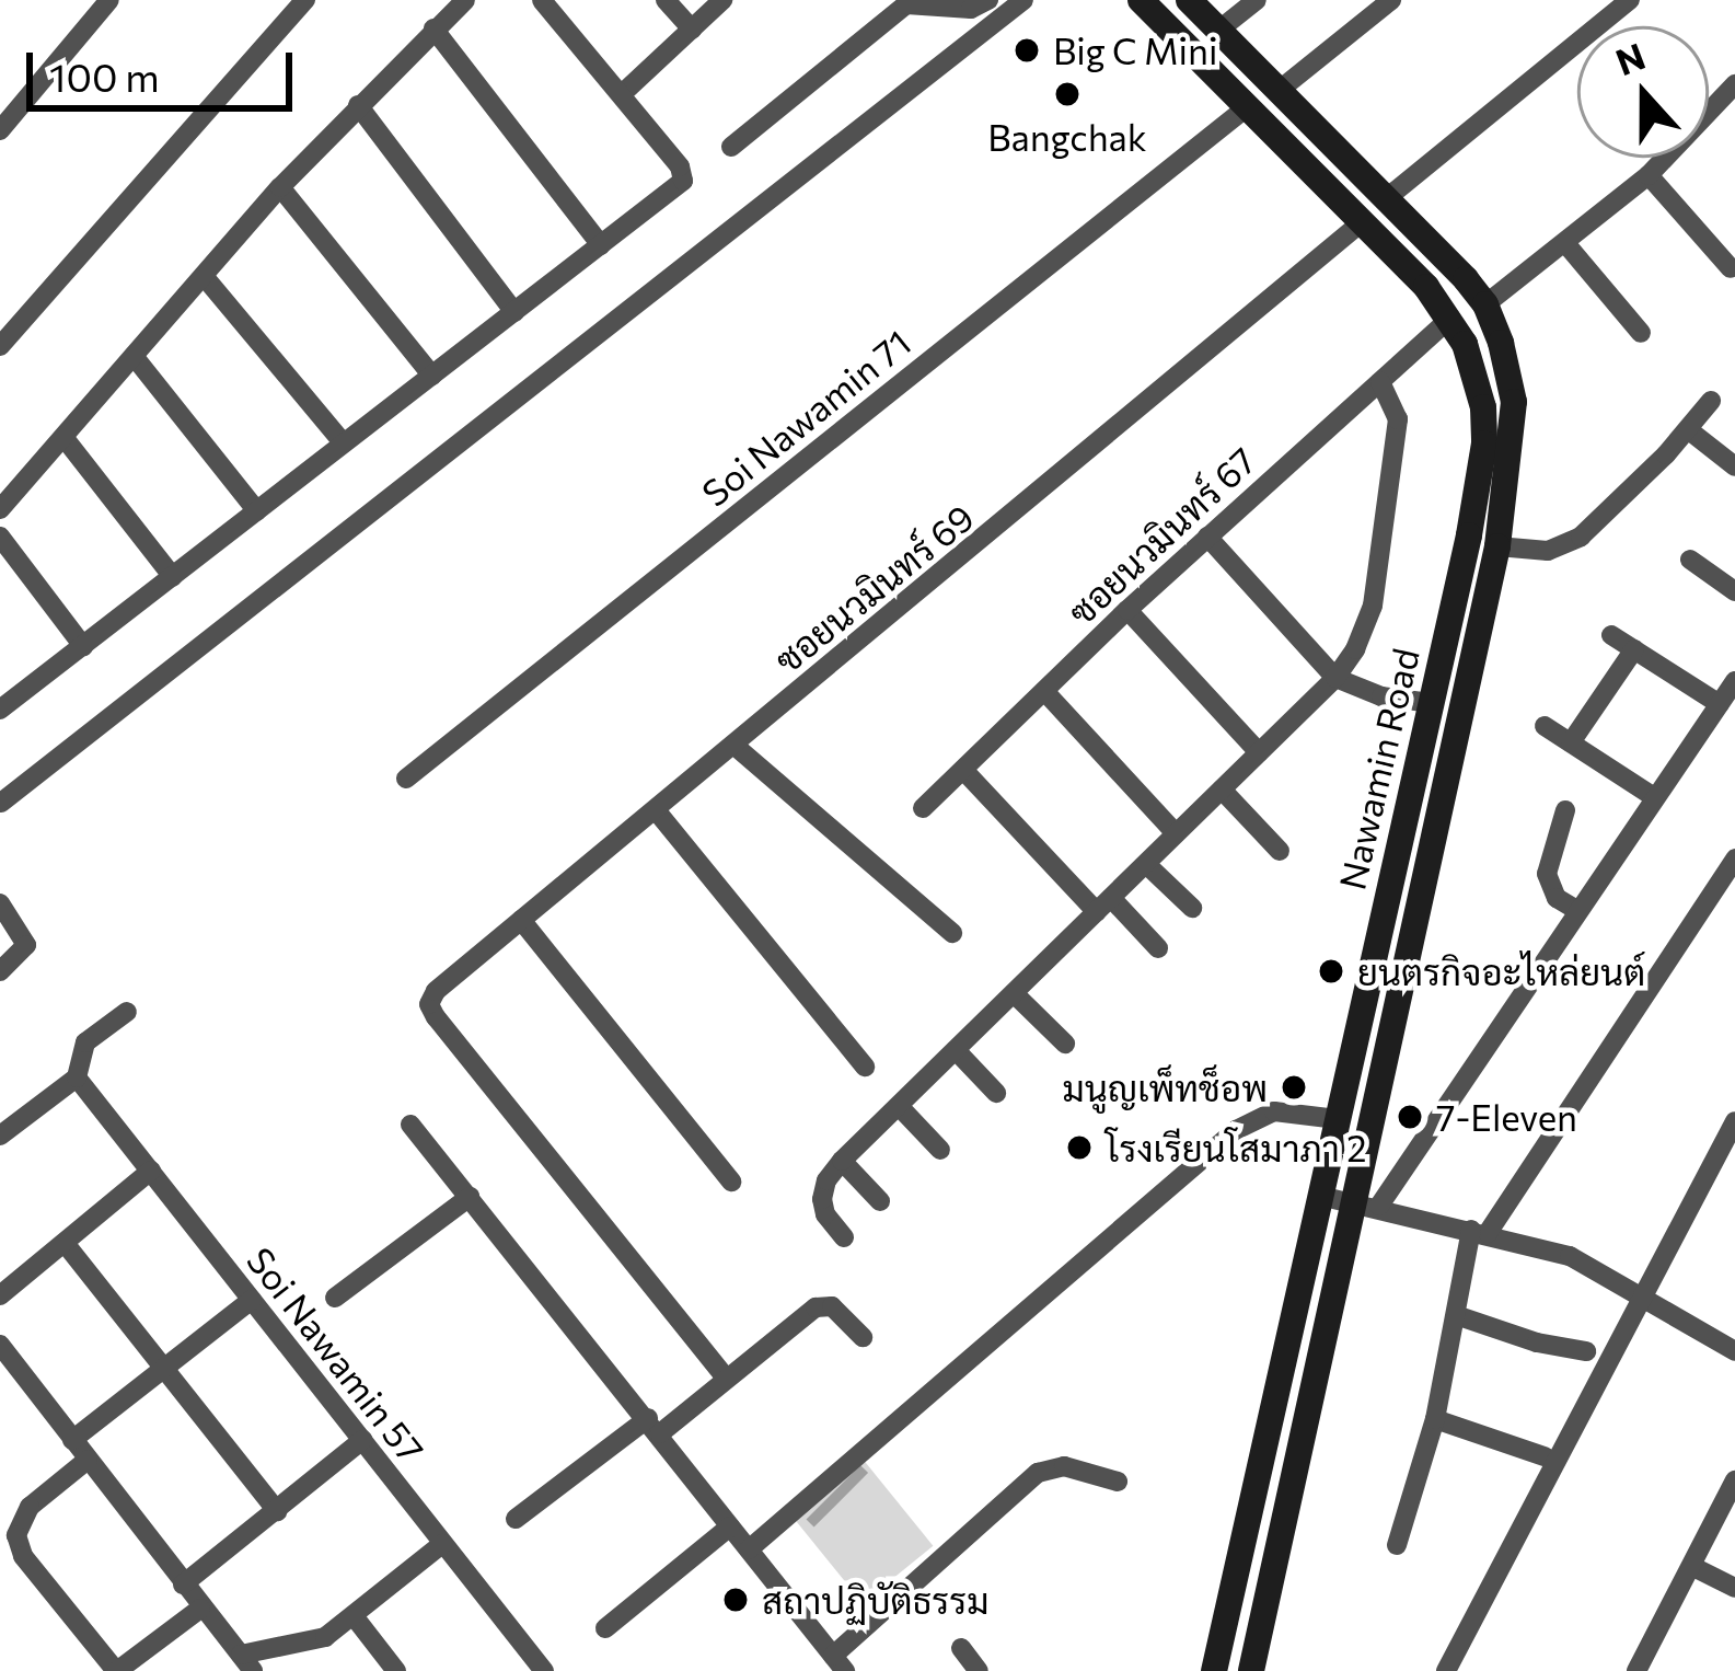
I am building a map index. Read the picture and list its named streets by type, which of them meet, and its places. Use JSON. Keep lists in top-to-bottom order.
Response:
{
  "streets": {
    "main road": ["Nawamin Road"],
    "street": [
      "Soi Nawamin 71",
      "ซอยนวมินทร์ 67",
      "ซอยนวมินทร์ 69",
      "Soi Nawamin 57"
    ]
  },
  "crossings": [
    ["Soi Nawamin 71", "Nawamin Road"],
    ["ซอยนวมินทร์ 67", "Nawamin Road"],
    ["ซอยนวมินทร์ 69", "Nawamin Road"]
  ],
  "places": [
    "Big C Mini",
    "Bangchak",
    "ยนตรกิจอะไหล่ยนต์",
    "มนูญเพ็ทช็อพ",
    "7-Eleven",
    "โรงเรียนโสมาภา 2",
    "สถาปฏิบัติธรรม"
  ],
  "scale_bar": "100 m",
  "north": "top"
}
